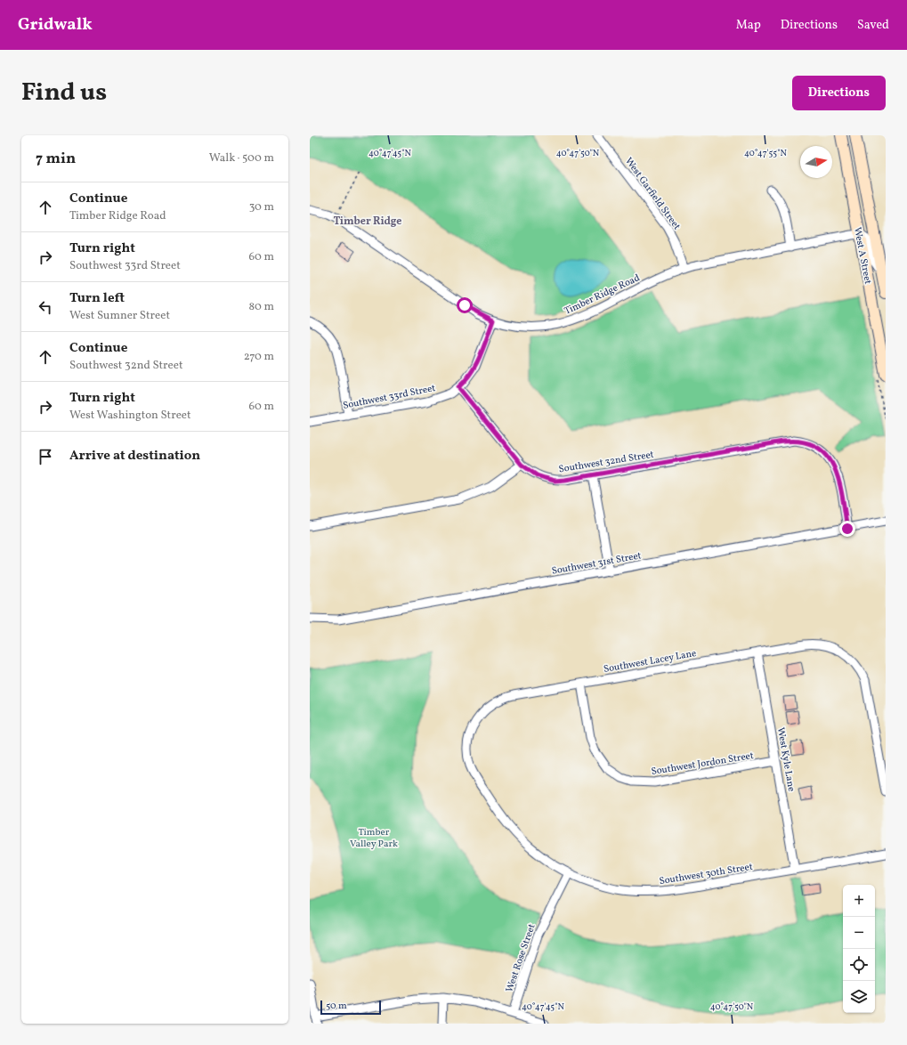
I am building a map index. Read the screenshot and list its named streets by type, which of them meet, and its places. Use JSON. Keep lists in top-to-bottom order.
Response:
{
  "streets": {
    "main road": ["West A Street"],
    "street": [
      "West Garfield Street",
      "Timber Ridge Road",
      "Southwest 33rd Street",
      "Southwest 32nd Street",
      "Southwest 31st Street",
      "Southwest Lacey Lane",
      "West Kyle Lane",
      "Southwest Jordon Street",
      "Southwest 30th Street",
      "West Rose Street"
    ]
  },
  "crossings": [
    ["West Garfield Street", "Timber Ridge Road"],
    ["West A Street", "Timber Ridge Road"],
    ["Timber Ridge Road", "Southwest 33rd Street"],
    ["Southwest 33rd Street", "Southwest 32nd Street"],
    ["Southwest 32nd Street", "Southwest 31st Street"],
    ["Southwest Lacey Lane", "West Kyle Lane"],
    ["Southwest Lacey Lane", "Southwest Jordon Street"],
    ["Southwest Lacey Lane", "Southwest 30th Street"],
    ["West Kyle Lane", "Southwest Jordon Street"],
    ["West Kyle Lane", "Southwest 30th Street"],
    ["Southwest 30th Street", "West Rose Street"]
  ],
  "districts": ["Timber Ridge"],
  "parks": ["Timber Valley Park"],
  "scale_bar": "50 m",
  "north": "right",
  "page": {
    "header": "Gridwalk",
    "nav": ["Map", "Directions", "Saved"],
    "title": "Find us",
    "buttons": "Directions",
    "heading": ["7 min", "Walk · 500 m"],
    "list": [
      ["Continue", "Timber Ridge Road", "30 m"],
      ["Turn right", "Southwest 33rd Street", "60 m"],
      ["Turn left", "West Sumner Street", "80 m"],
      ["Continue", "Southwest 32nd Street", "270 m"],
      ["Turn right", "West Washington Street", "60 m"],
      "Arrive at destination"
    ],
    "map_buttons": ["+", "−"],
    "scale": "50 m"
  },
  "coordinates": ["40°47'55\"N", "40°47'45\"N", "40°47'50\"N"]
}
